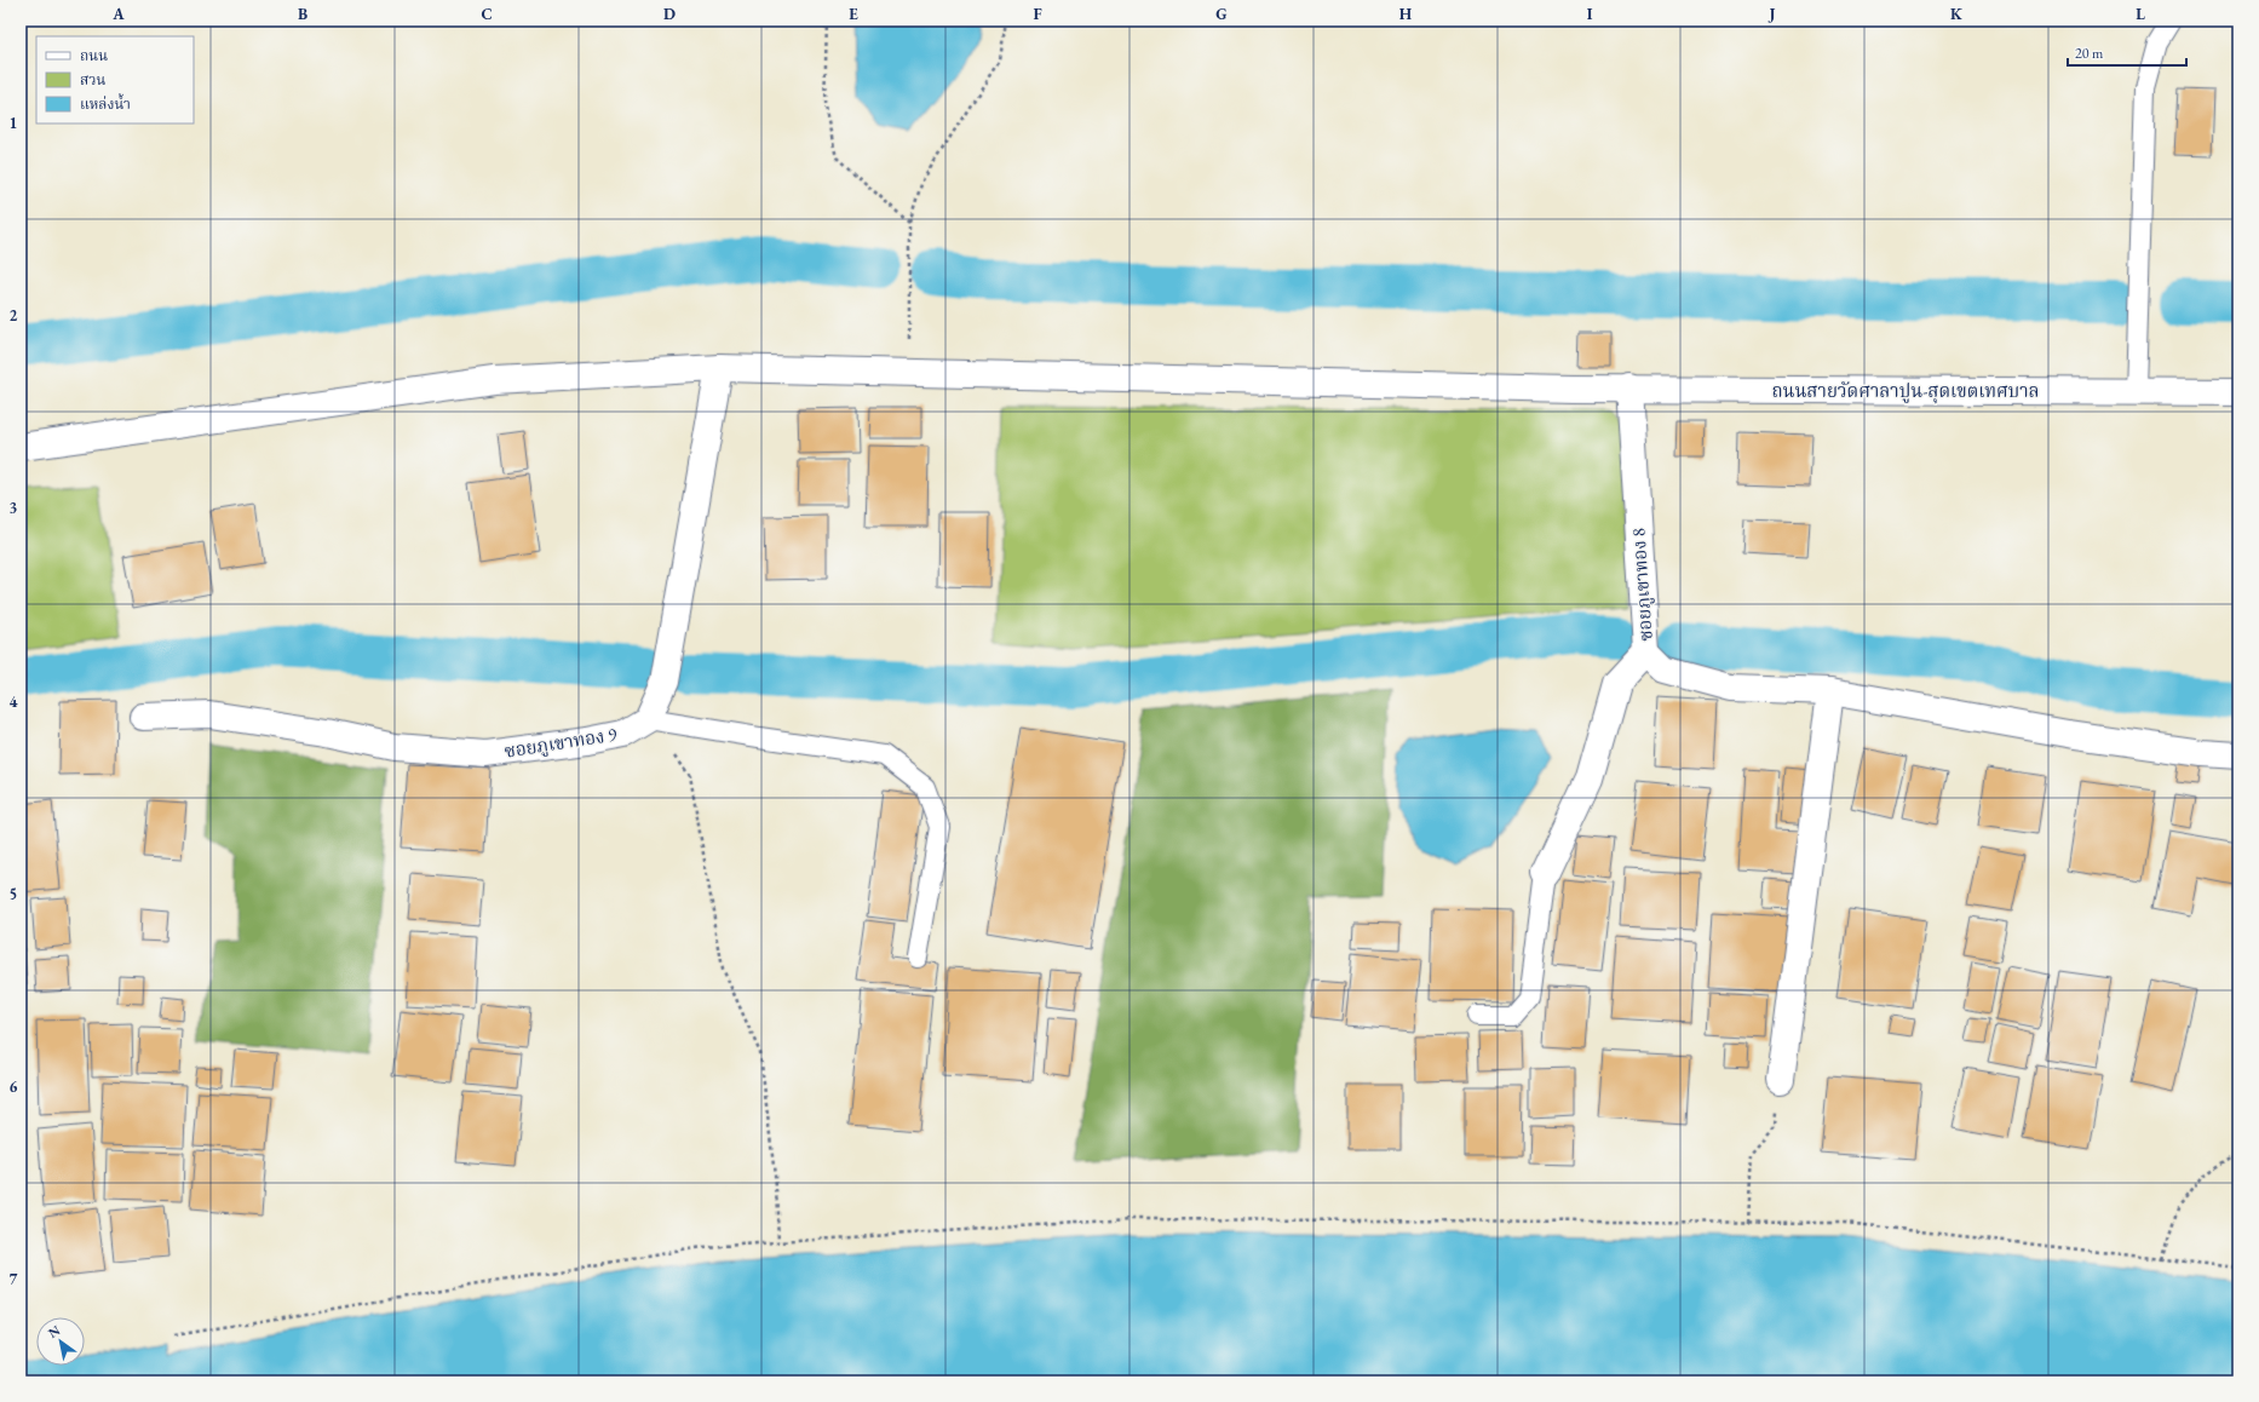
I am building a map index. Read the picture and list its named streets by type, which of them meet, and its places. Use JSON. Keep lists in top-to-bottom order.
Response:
{
  "streets": {
    "street": ["ถนนสายวัดศาลาปูน-สุดเขตเทศบาล", "ซอยภูเขาทอง 8", "ซอยภูเขาทอง 9"]
  },
  "crossings": [
    ["ถนนสายวัดศาลาปูน-สุดเขตเทศบาล", "ซอยภูเขาทอง 8"]
  ],
  "legend": ["ถนน", "สวน", "แหล่งน้ำ"],
  "scale_bar": "20 m",
  "north": "top left",
  "grid": {
    "columns": [
      "A",
      "B",
      "C",
      "D",
      "E",
      "F",
      "G",
      "H",
      "I",
      "J",
      "K",
      "L"
    ],
    "rows": [
      "1",
      "2",
      "3",
      "4",
      "5",
      "6",
      "7"
    ]
  }
}
